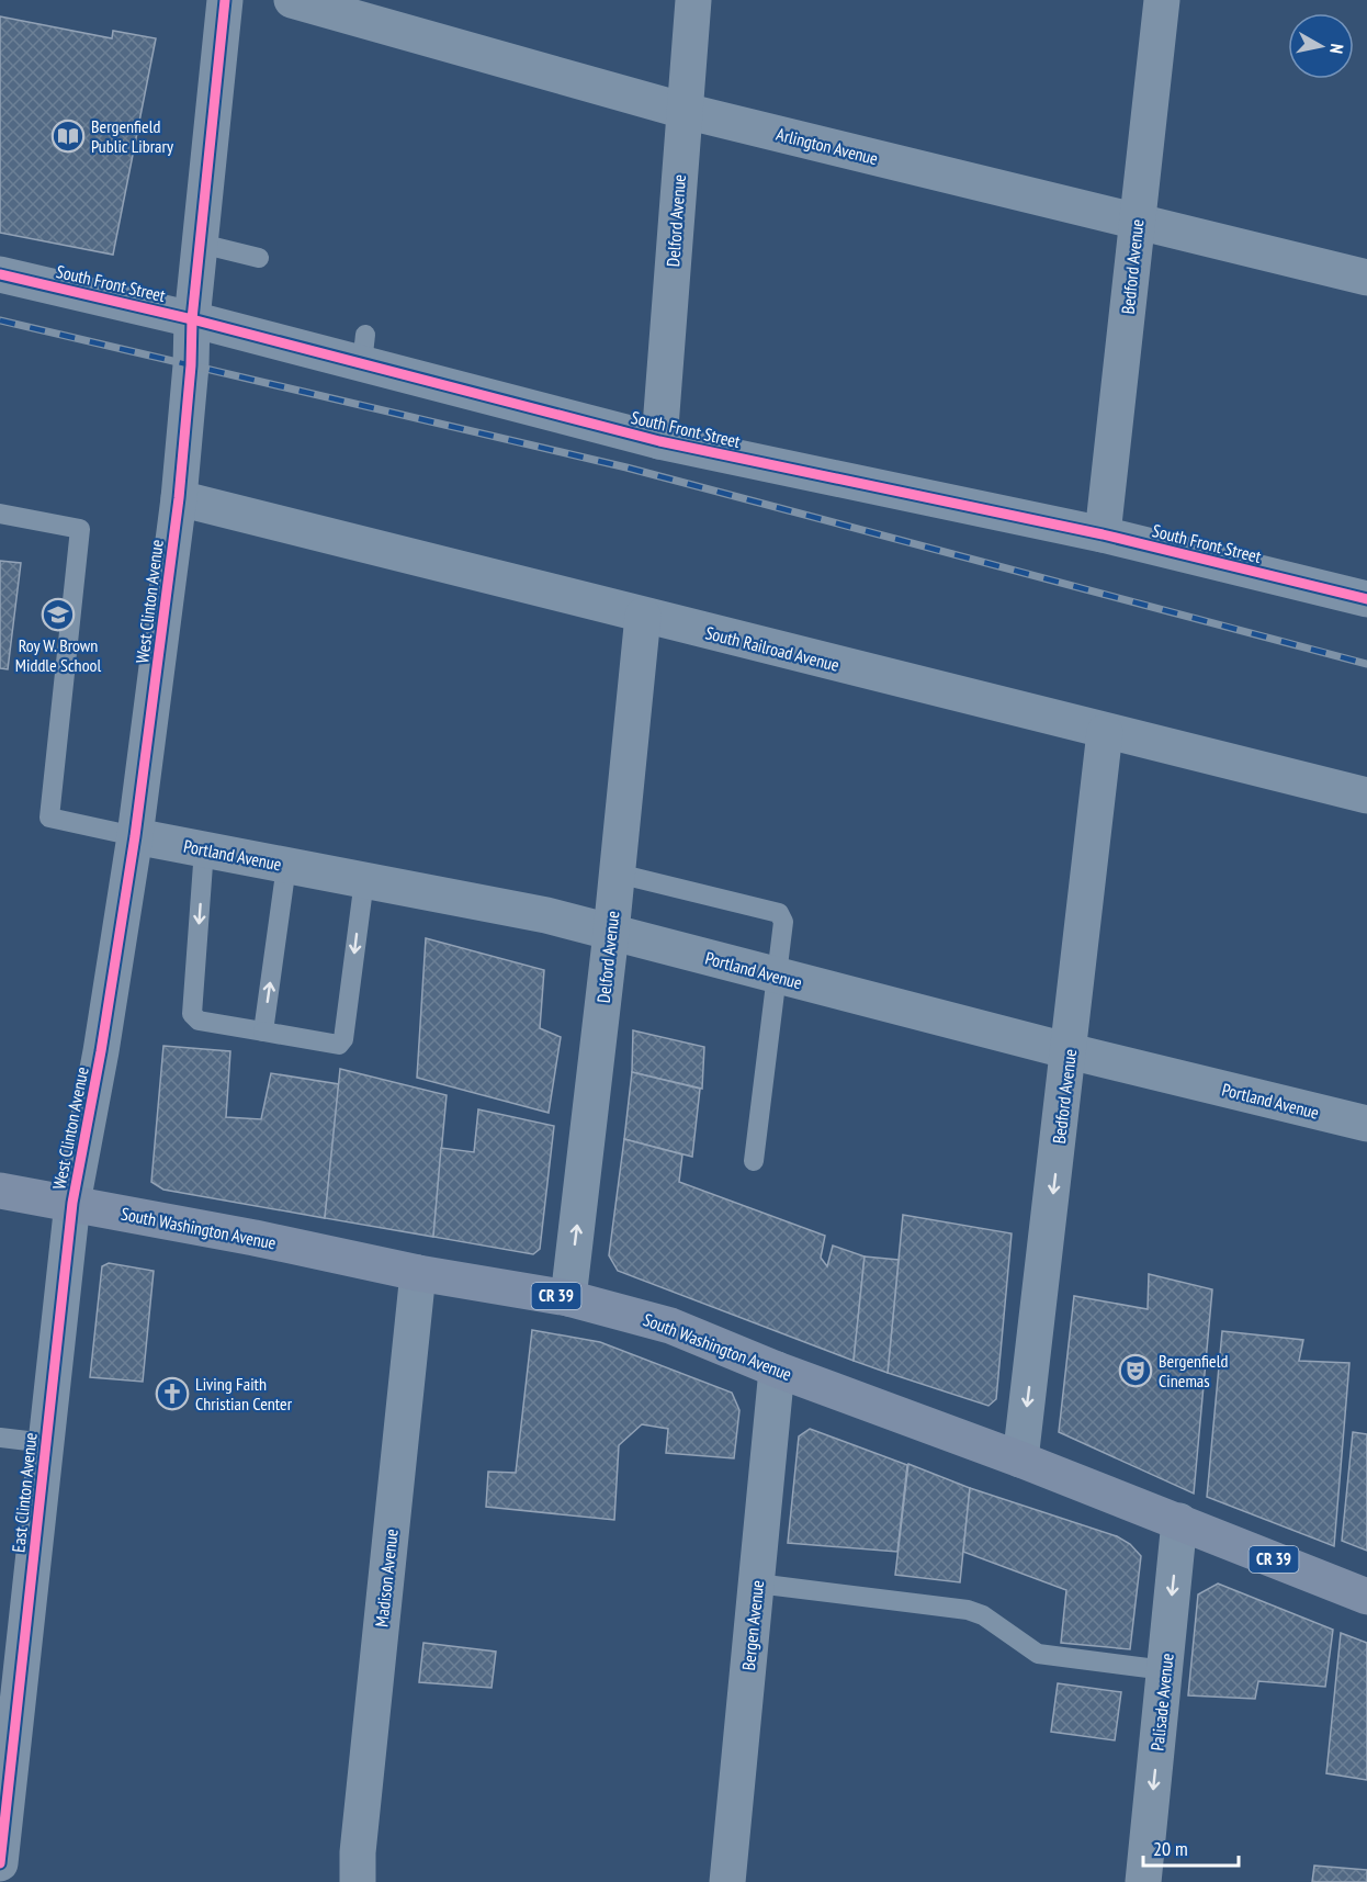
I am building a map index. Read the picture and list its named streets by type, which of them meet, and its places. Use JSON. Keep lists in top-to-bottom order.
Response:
{
  "streets": {
    "main road": ["South Washington Avenue", "CR 39"],
    "street": [
      "Arlington Avenue",
      "Delford Avenue",
      "Bedford Avenue",
      "South Front Street",
      "West Clinton Avenue",
      "South Railroad Avenue",
      "Portland Avenue",
      "East Clinton Avenue",
      "Madison Avenue",
      "Bergen Avenue",
      "Palisade Avenue"
    ]
  },
  "crossings": [
    ["Arlington Avenue", "Delford Avenue"],
    ["Arlington Avenue", "Bedford Avenue"],
    ["Delford Avenue", "South Front Street"],
    ["Delford Avenue", "South Railroad Avenue"],
    ["Delford Avenue", "Portland Avenue"],
    ["Delford Avenue", "South Washington Avenue"],
    ["Bedford Avenue", "South Front Street"],
    ["Bedford Avenue", "South Railroad Avenue"],
    ["Bedford Avenue", "Portland Avenue"],
    ["Bedford Avenue", "South Washington Avenue"],
    ["South Front Street", "West Clinton Avenue"],
    ["West Clinton Avenue", "South Railroad Avenue"],
    ["West Clinton Avenue", "Portland Avenue"],
    ["West Clinton Avenue", "South Washington Avenue"],
    ["West Clinton Avenue", "East Clinton Avenue"],
    ["South Washington Avenue", "East Clinton Avenue"],
    ["South Washington Avenue", "Madison Avenue"],
    ["South Washington Avenue", "Bergen Avenue"],
    ["South Washington Avenue", "Palisade Avenue"]
  ],
  "one_way": ["Palisade Avenue"],
  "places": {
    "library": ["Bergenfield Public Library"],
    "school or university": ["Roy W. Brown Middle School"],
    "theatre": ["Bergenfield Cinemas"],
    "church": ["Living Faith Christian Center"]
  },
  "scale_bar": "20 m",
  "north": "right"
}
